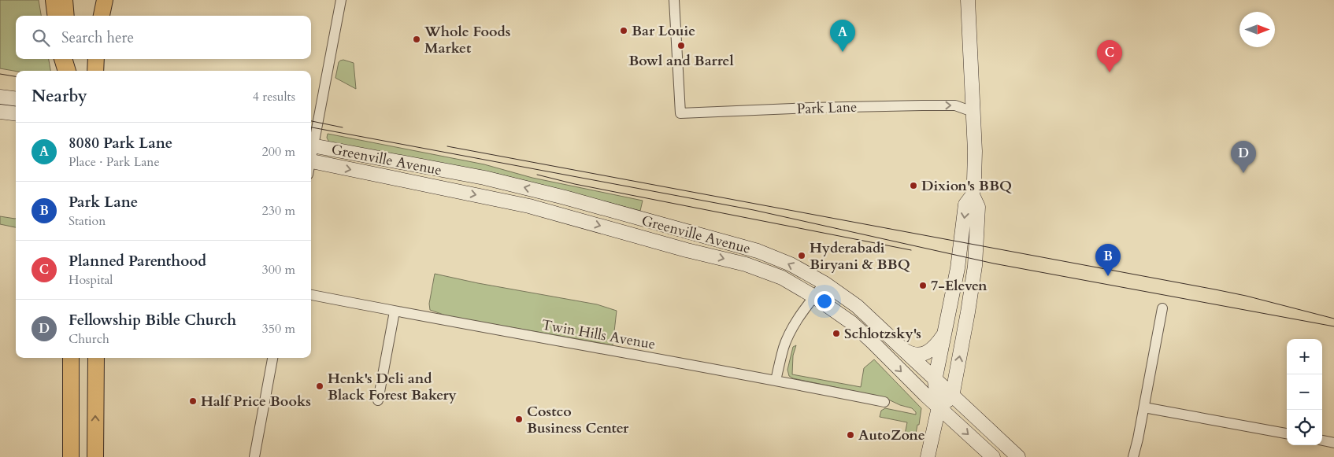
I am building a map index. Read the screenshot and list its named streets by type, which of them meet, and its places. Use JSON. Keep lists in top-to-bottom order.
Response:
{
  "streets": {
    "main road": ["Greenville Avenue"],
    "street": ["Park Lane", "Twin Hills Avenue"]
  },
  "places": [
    "Bar Louie",
    "Whole Foods Market",
    "Bowl and Barrel",
    "Dixion's BBQ",
    "Hyderabadi Biryani & BBQ",
    "7-Eleven",
    "Schlotzsky's",
    "Henk's Deli and Black Forest Bakery",
    "Half Price Books",
    "Costco Business Center",
    "AutoZone"
  ],
  "north": "right",
  "page": {
    "search": "Search here",
    "pins": [
      "A",
      "C",
      "D",
      "B"
    ],
    "heading": ["Nearby", "4 results"],
    "list": [
      {
        "mark": "A",
        "name": "8080 Park Lane",
        "note": "Place · Park Lane",
        "value": "200 m"
      },
      {
        "mark": "B",
        "name": "Park Lane",
        "note": "Station",
        "value": "230 m"
      },
      {
        "mark": "C",
        "name": "Planned Parenthood",
        "note": "Hospital",
        "value": "300 m"
      },
      {
        "mark": "D",
        "name": "Fellowship Bible Church",
        "note": "Church",
        "value": "350 m"
      }
    ],
    "map_buttons": ["+", "−"]
  }
}
